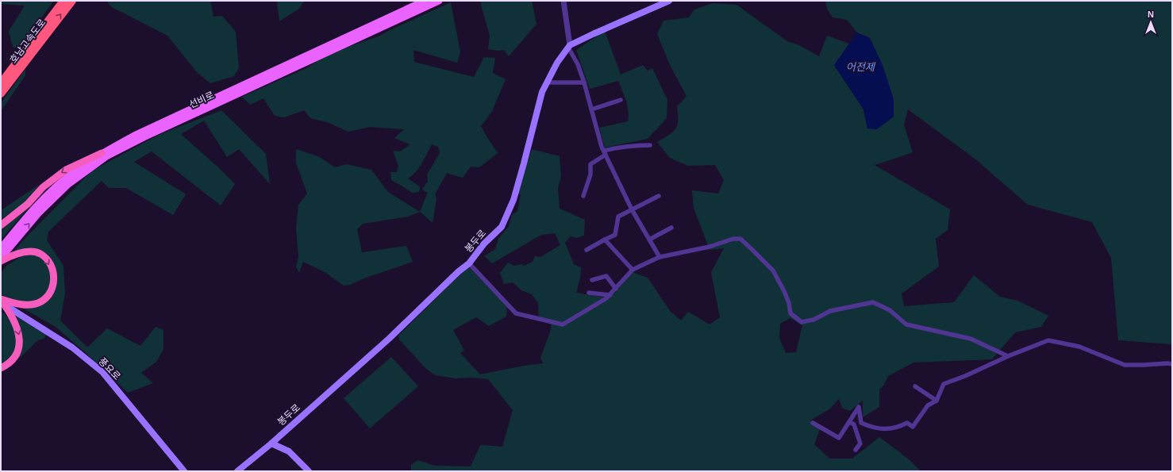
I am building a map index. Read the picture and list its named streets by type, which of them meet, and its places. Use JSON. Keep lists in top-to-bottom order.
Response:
{
  "streets": {
    "highway": ["호남고속도로"],
    "main road": ["선비로", "봉두로", "풍요로"]
  },
  "water": ["어전제"],
  "north": "top"
}
